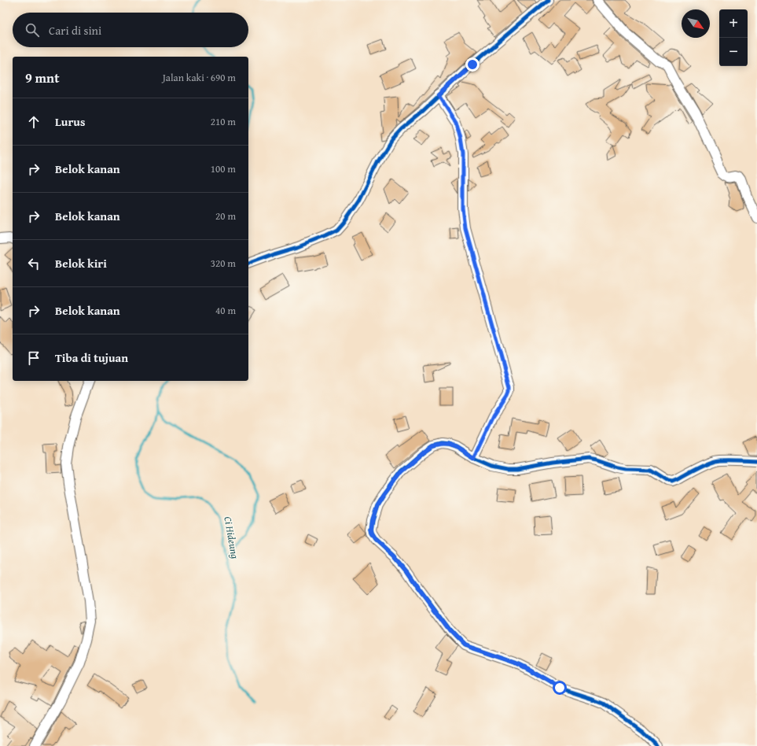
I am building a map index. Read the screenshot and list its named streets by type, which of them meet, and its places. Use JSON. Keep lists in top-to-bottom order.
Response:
{
  "water": ["Ci Hideung"],
  "north": "bottom right",
  "page": {
    "map_buttons": ["+", "−"],
    "search": "Cari di sini",
    "heading": ["9 mnt", "Jalan kaki · 690 m"],
    "list": [
      ["Lurus", "210 m"],
      ["Belok kanan", "100 m"],
      ["Belok kanan", "20 m"],
      ["Belok kiri", "320 m"],
      ["Belok kanan", "40 m"],
      "Tiba di tujuan"
    ]
  }
}
